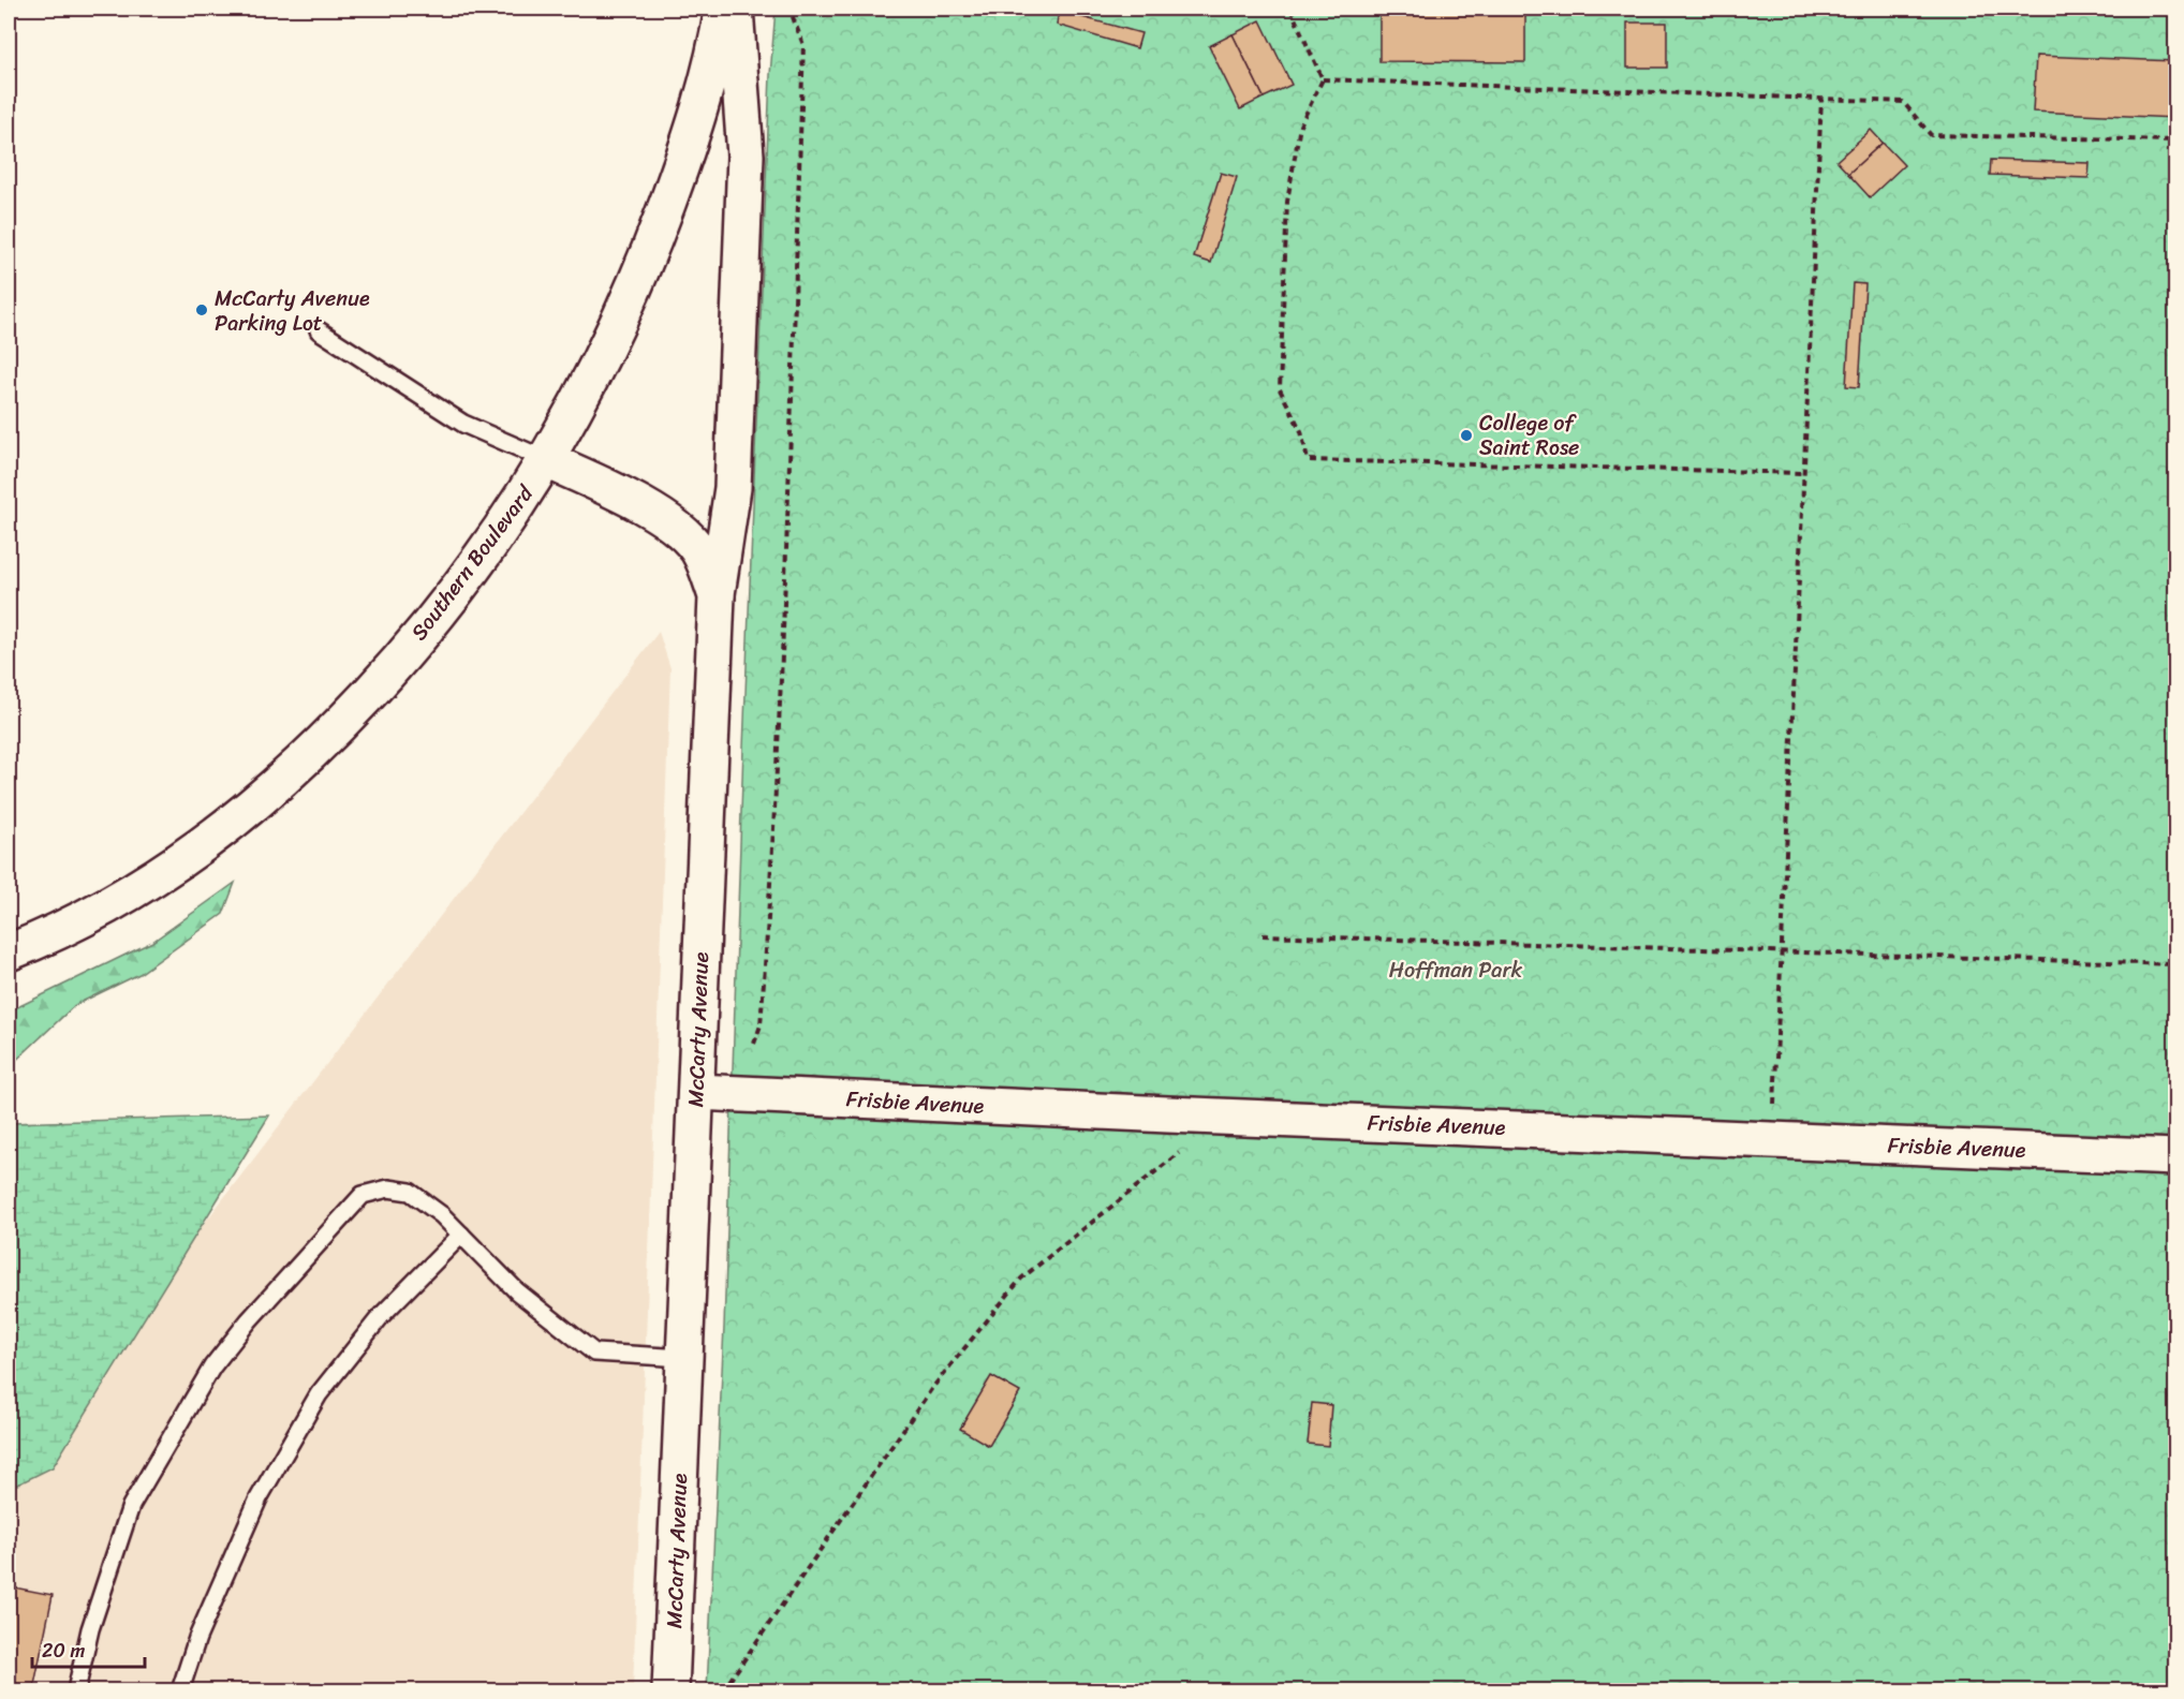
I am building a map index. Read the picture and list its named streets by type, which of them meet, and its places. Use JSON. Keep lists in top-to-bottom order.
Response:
{
  "streets": {
    "street": ["Southern Boulevard", "McCarty Avenue", "Frisbie Avenue"]
  },
  "crossings": [
    ["Southern Boulevard", "McCarty Avenue"],
    ["McCarty Avenue", "Frisbie Avenue"]
  ],
  "parks": ["Hoffman Park"],
  "places": ["McCarty Avenue Parking Lot", "College of Saint Rose"],
  "scale_bar": "20 m"
}
